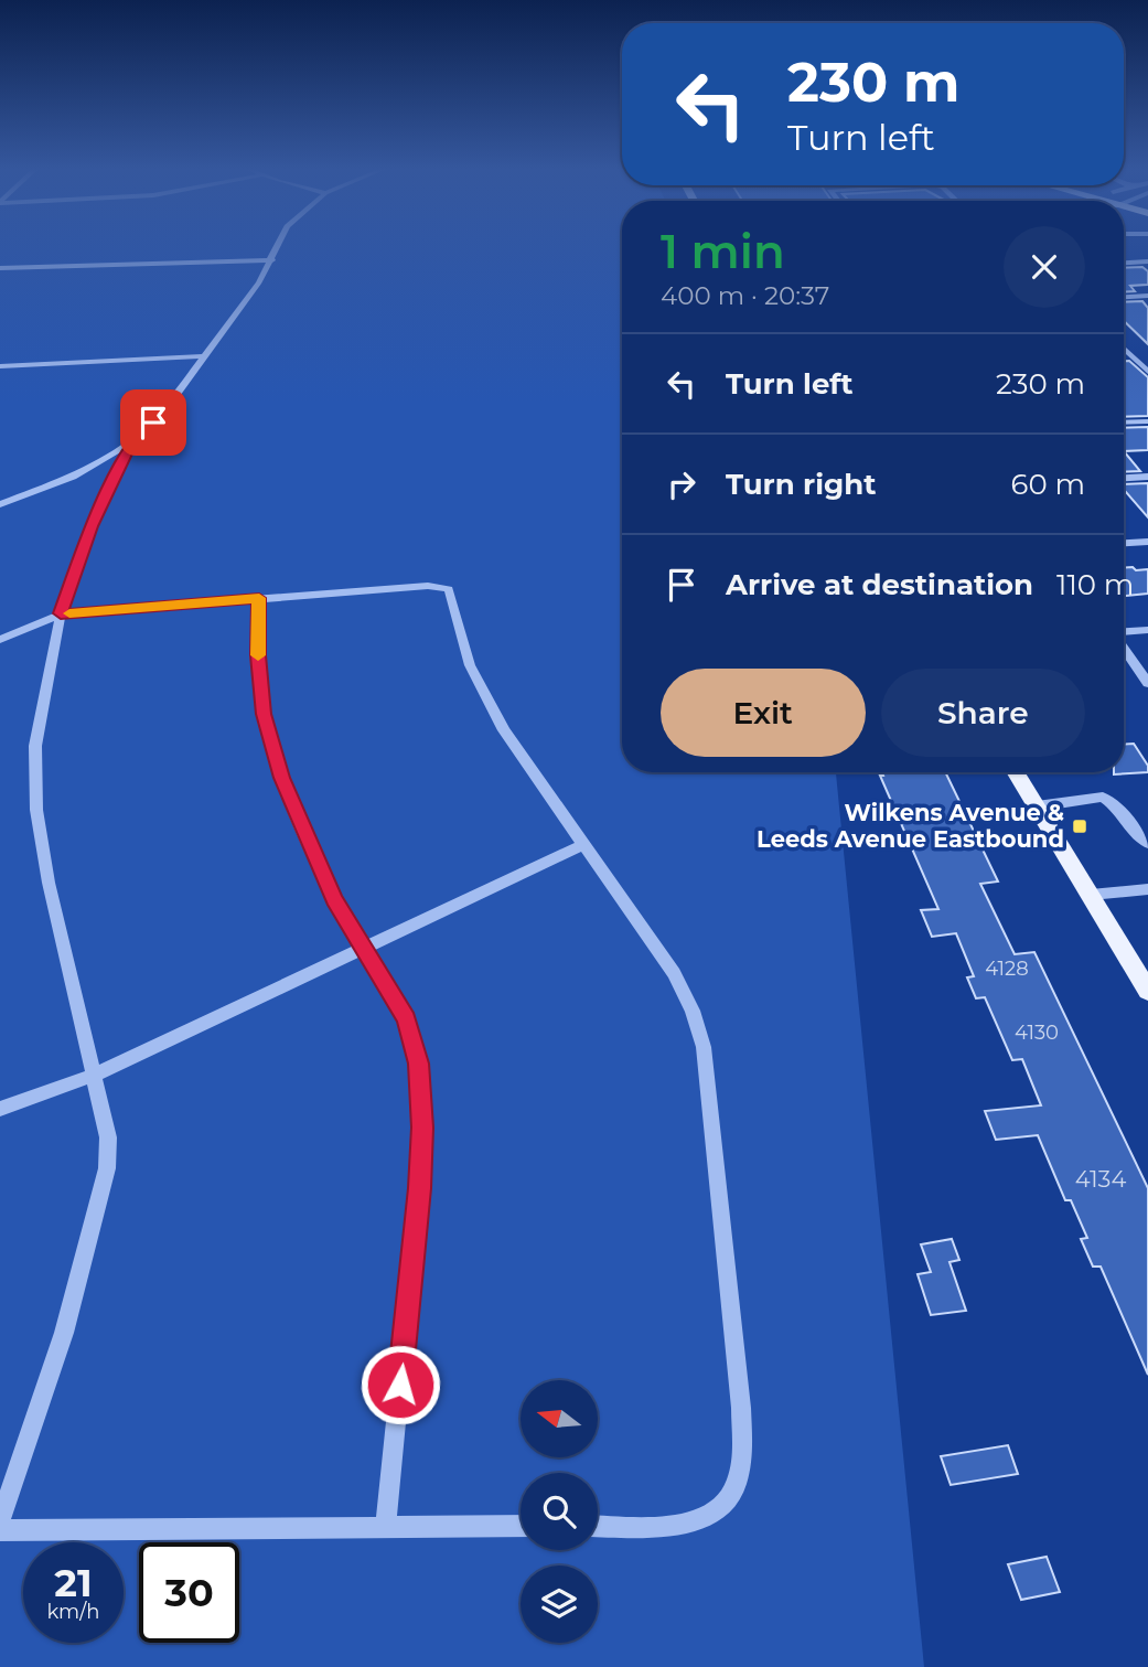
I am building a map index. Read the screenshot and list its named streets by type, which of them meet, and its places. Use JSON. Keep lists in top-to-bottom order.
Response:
{
  "places": {
    "transit": ["Wilkens Avenue & Leeds Avenue Eastbound"]
  },
  "house_numbers": ["4128", "4130", "4134"],
  "north": "left",
  "page": {
    "turn": ["230 m", "Turn left"],
    "heading": ["1 min", "400 m · 20:37"],
    "list": [
      {
        "name": "Turn left",
        "value": "230 m"
      },
      {
        "name": "Turn right",
        "value": "60 m"
      },
      {
        "name": "Arrive at destination",
        "value": "110 m"
      }
    ],
    "buttons": ["Exit", "Share"],
    "speed": "21 km/h",
    "limit": "30"
  }
}
